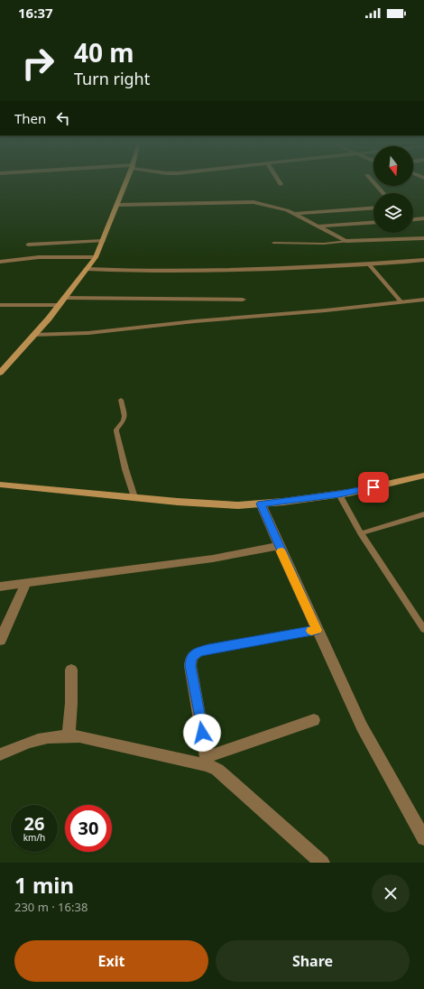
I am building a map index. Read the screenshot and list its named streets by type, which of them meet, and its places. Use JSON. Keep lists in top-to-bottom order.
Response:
{
  "north": "bottom",
  "page": {
    "status": "16:37",
    "turn": ["40 m", "Turn right"],
    "then": "Then",
    "speed": "26 km/h",
    "limit": "30",
    "heading": ["1 min", "230 m · 16:38"],
    "buttons": ["Exit", "Share"]
  }
}
